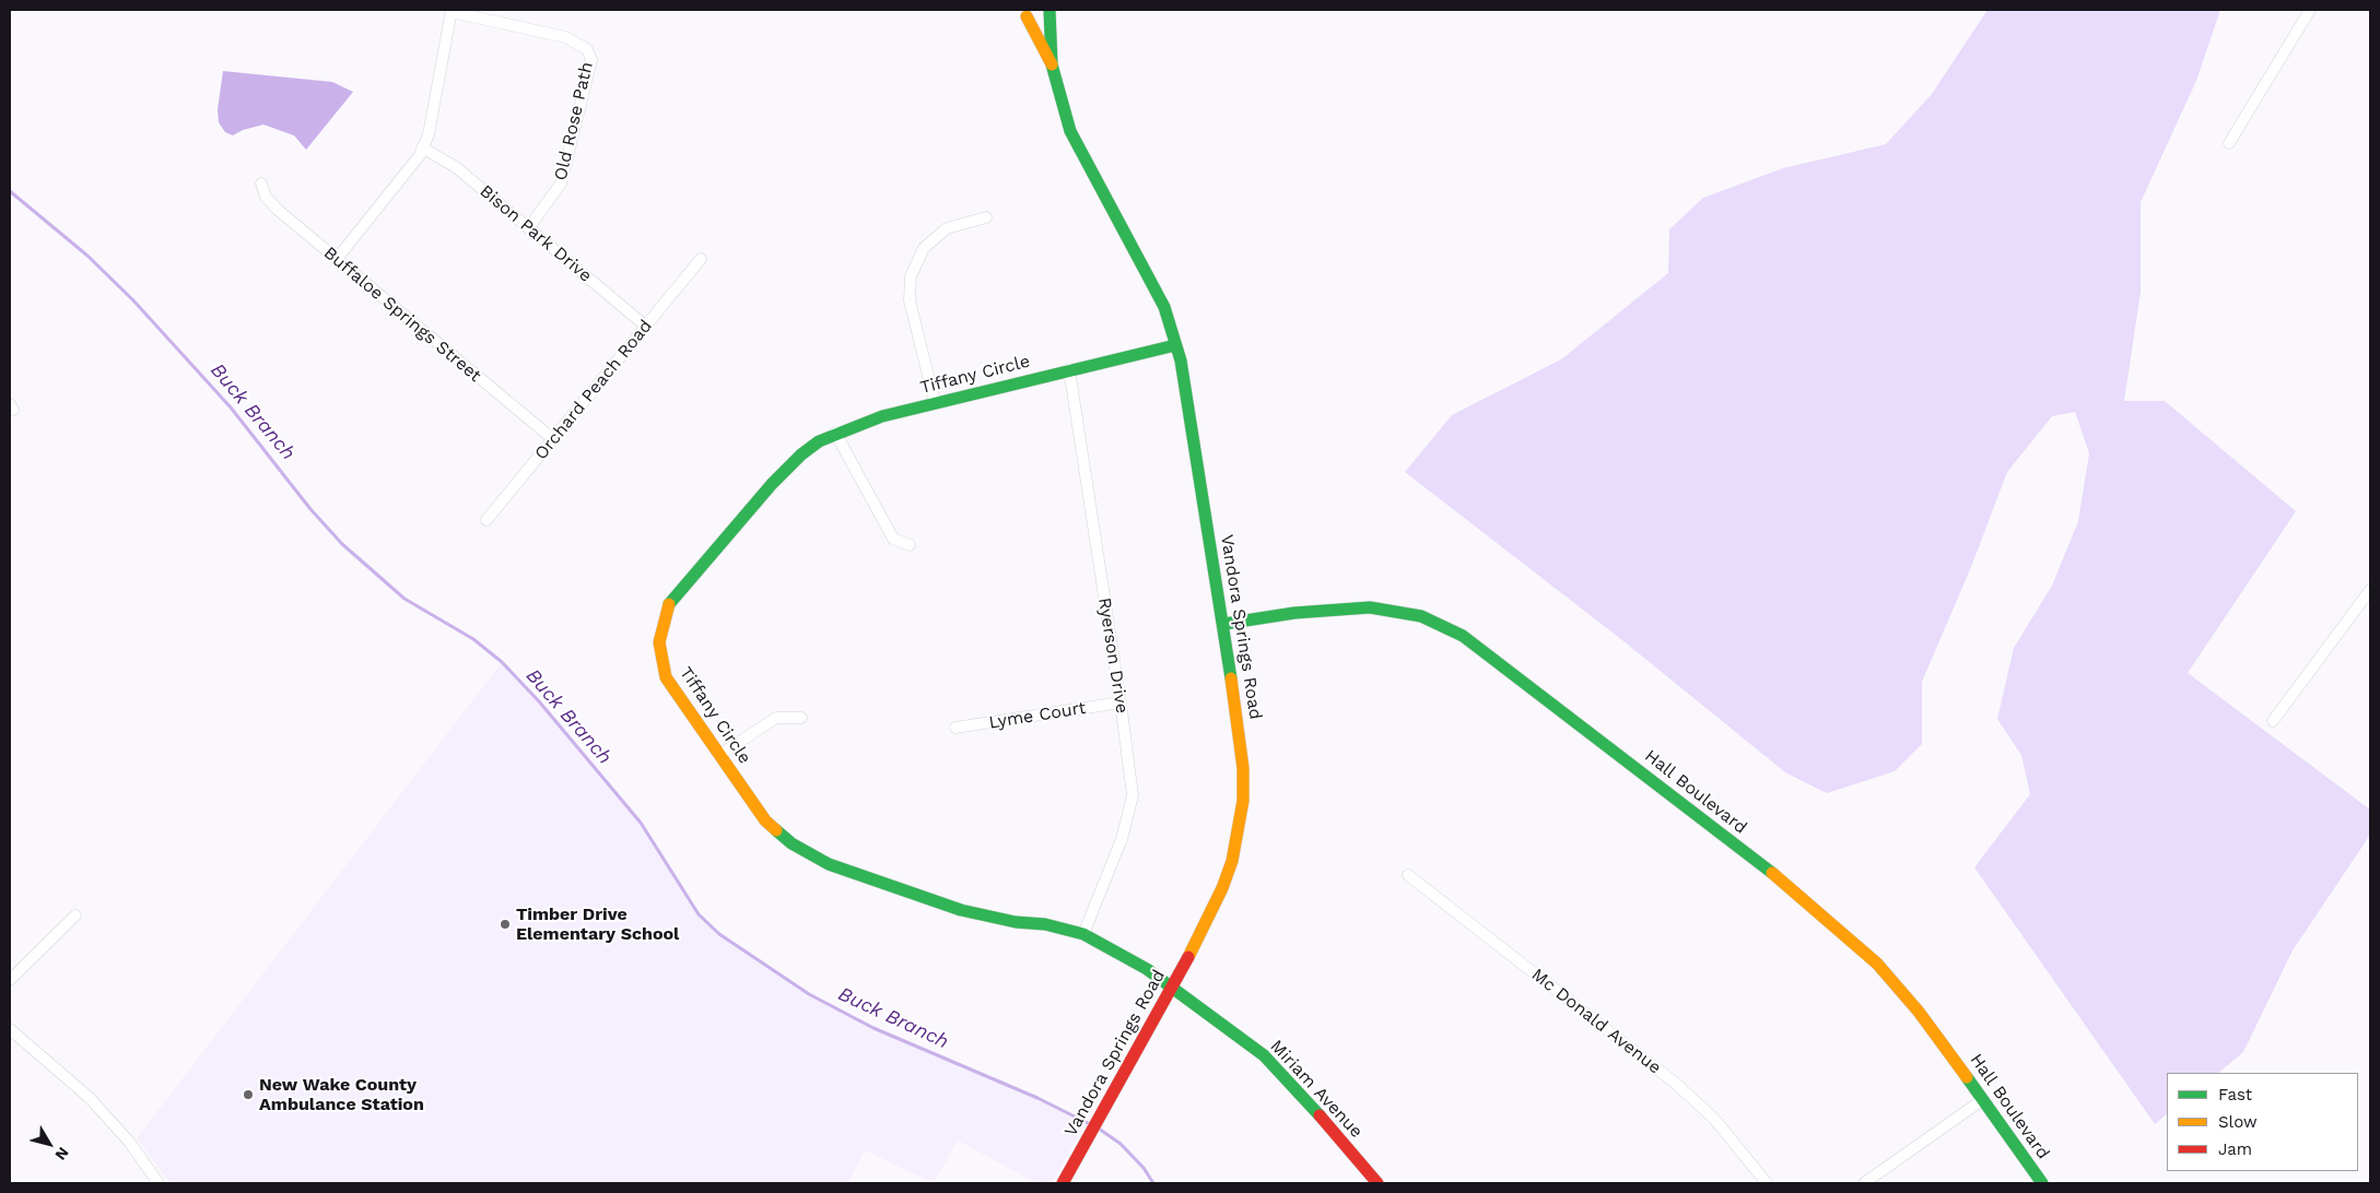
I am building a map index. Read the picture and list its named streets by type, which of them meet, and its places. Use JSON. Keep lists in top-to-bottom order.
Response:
{
  "streets": {
    "street": [
      "Old Rose Path",
      "Bison Park Drive",
      "Buffaloe Springs Street",
      "Tiffany Circle",
      "Orchard Peach Road",
      "Vandora Springs Road",
      "Ryerson Drive",
      "Lyme Court",
      "Hall Boulevard",
      "Mc Donald Avenue",
      "Miriam Avenue"
    ]
  },
  "crossings": [
    ["Old Rose Path", "Bison Park Drive"],
    ["Bison Park Drive", "Orchard Peach Road"],
    ["Buffaloe Springs Street", "Orchard Peach Road"],
    ["Tiffany Circle", "Vandora Springs Road"],
    ["Tiffany Circle", "Ryerson Drive"],
    ["Tiffany Circle", "Miriam Avenue"],
    ["Vandora Springs Road", "Hall Boulevard"],
    ["Vandora Springs Road", "Miriam Avenue"],
    ["Ryerson Drive", "Lyme Court"]
  ],
  "water": ["Buck Branch"],
  "places": ["Timber Drive Elementary School", "New Wake County Ambulance Station"],
  "legend": ["Fast", "Slow", "Jam"],
  "north": "bottom right"
}
